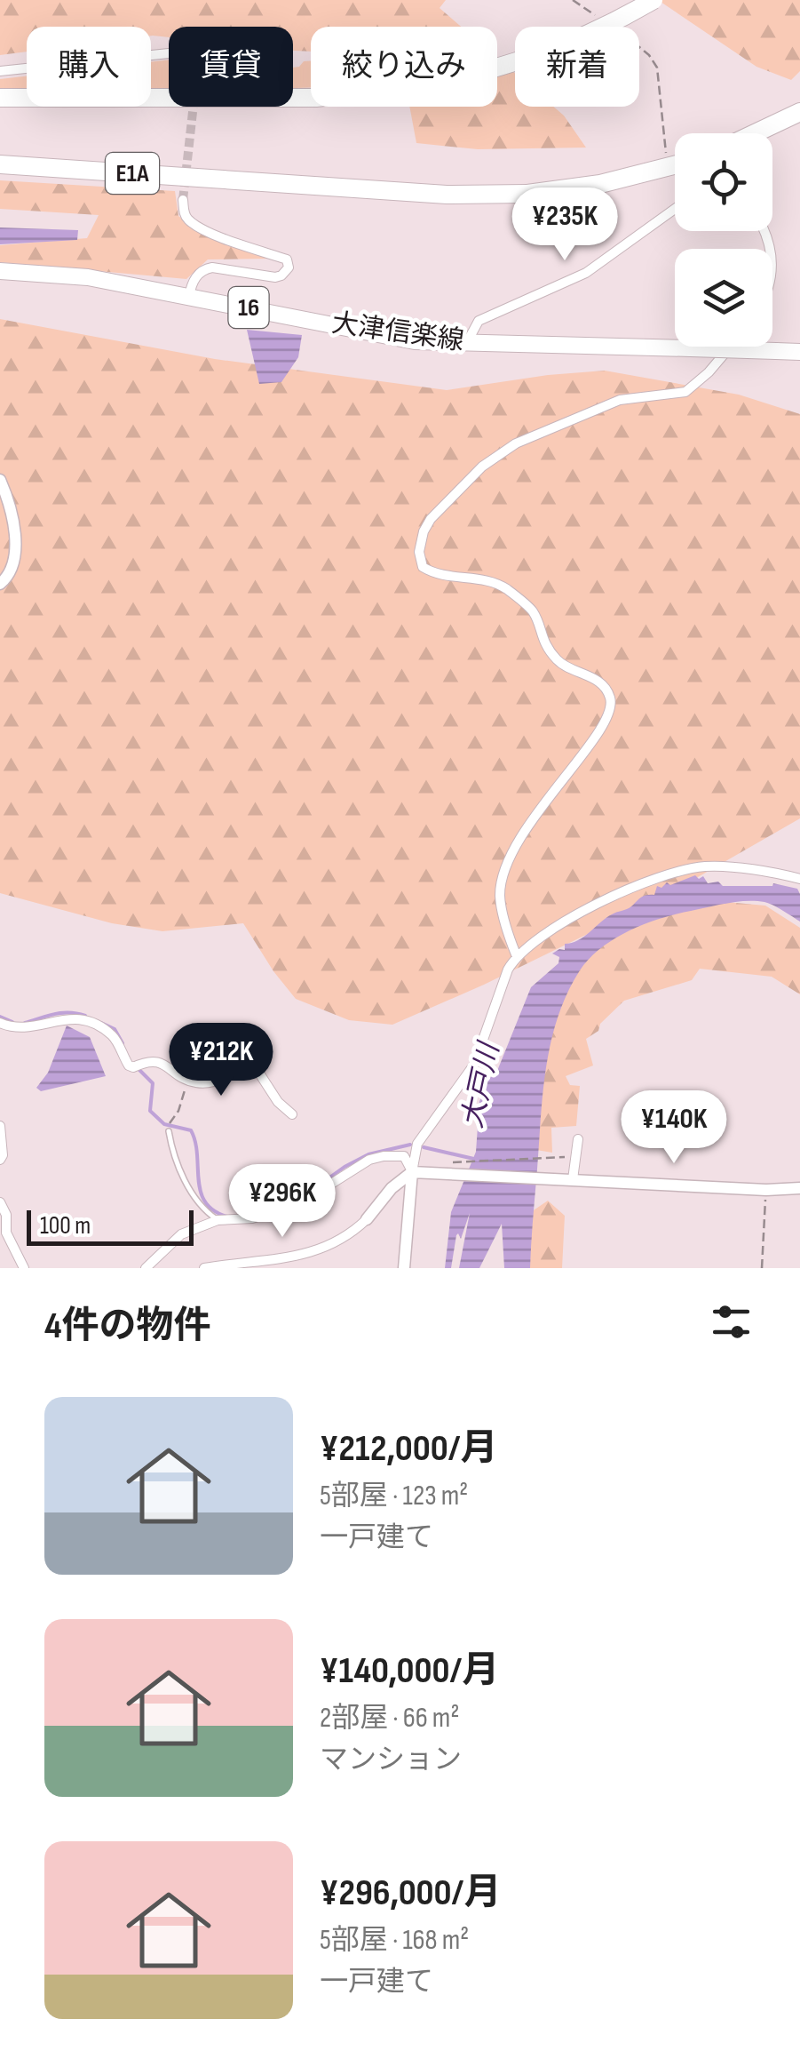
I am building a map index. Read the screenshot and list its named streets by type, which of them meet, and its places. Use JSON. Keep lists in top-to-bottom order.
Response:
{
  "streets": {
    "highway": ["E1A"],
    "main road": ["16", "大津信楽線"]
  },
  "water": ["大戸川"],
  "scale_bar": "100 m",
  "page": {
    "chip": [
      "購入",
      "賃貸",
      "絞り込み",
      "新着"
    ],
    "price": [
      "¥235K",
      "¥212K",
      "¥140K",
      "¥296K"
    ],
    "scale": "100 m",
    "heading": "4件の物件",
    "list": [
      {
        "name": "¥212,000/月",
        "note": "5部屋 · 123 m² · 一戸建て"
      },
      {
        "name": "¥140,000/月",
        "note": "2部屋 · 66 m² · マンション"
      },
      {
        "name": "¥296,000/月",
        "note": "5部屋 · 168 m² · 一戸建て"
      }
    ]
  }
}
